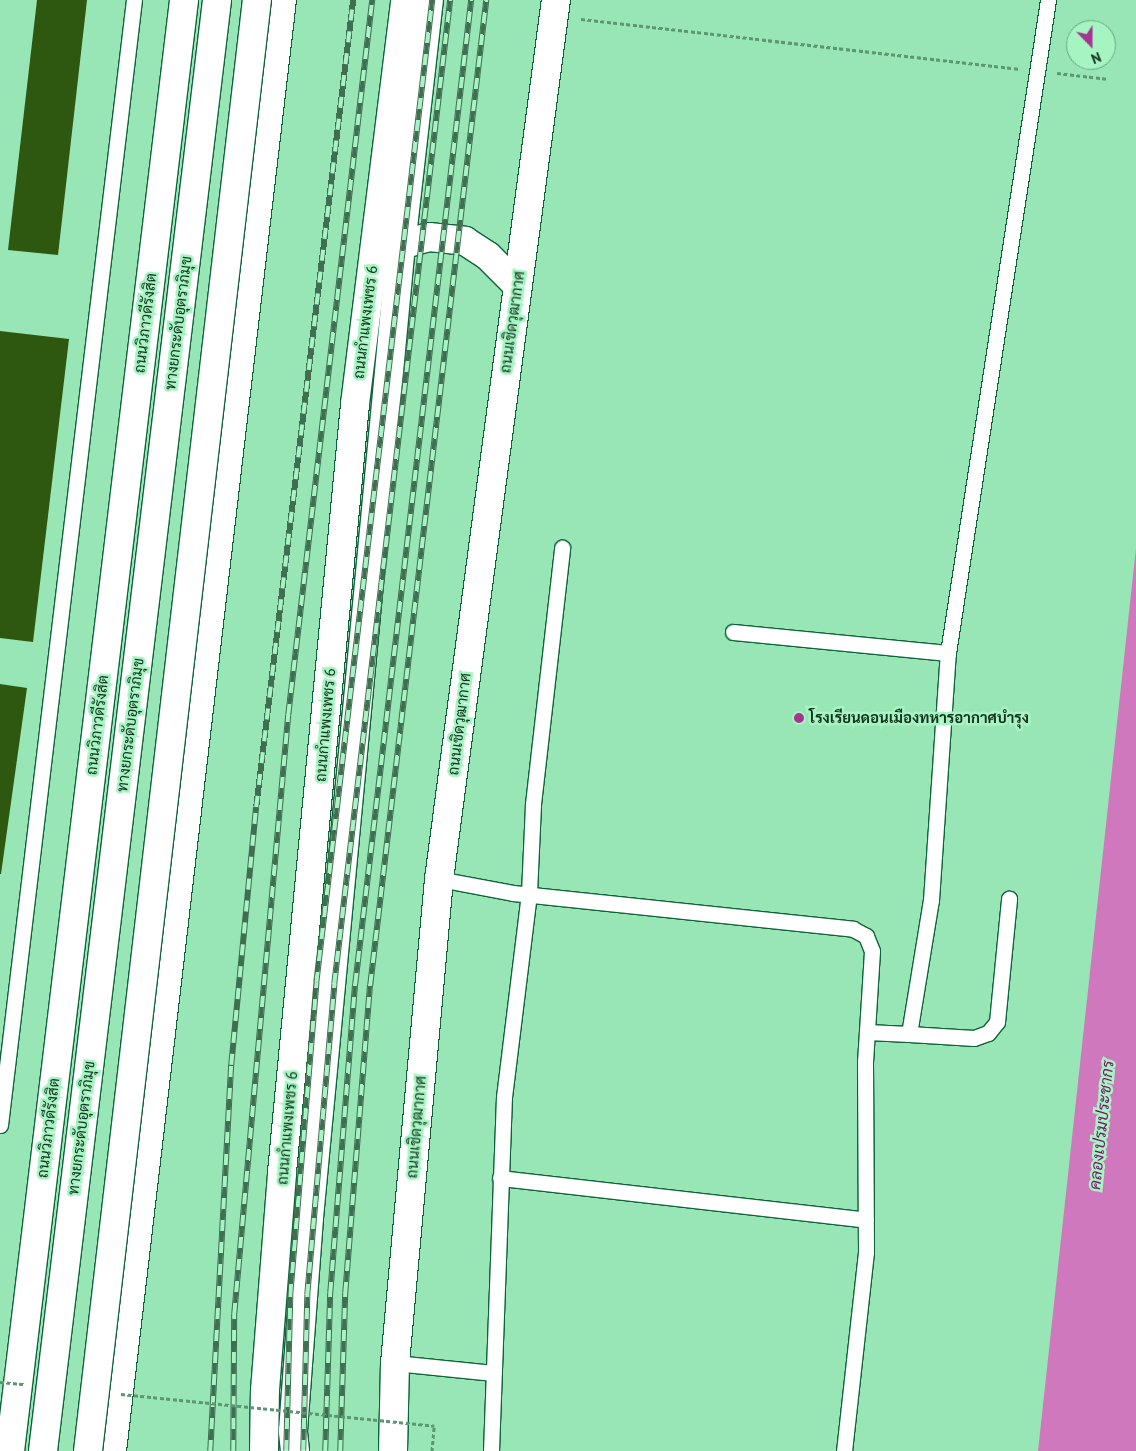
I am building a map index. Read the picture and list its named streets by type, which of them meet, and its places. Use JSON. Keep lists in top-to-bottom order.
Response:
{
  "streets": {
    "main road": [
      "ถนนกำแพงเพชร 6",
      "ถนนเชิดวุฒากาศ",
      "ถนนวิภาวดีรังสิต",
      "ทางยกระดับอุตราภิมุข"
    ]
  },
  "water": ["คลองเปรมประชากร"],
  "places": ["โรงเรียนดอนเมืองทหารอากาศบำรุง"],
  "north": "bottom"
}
